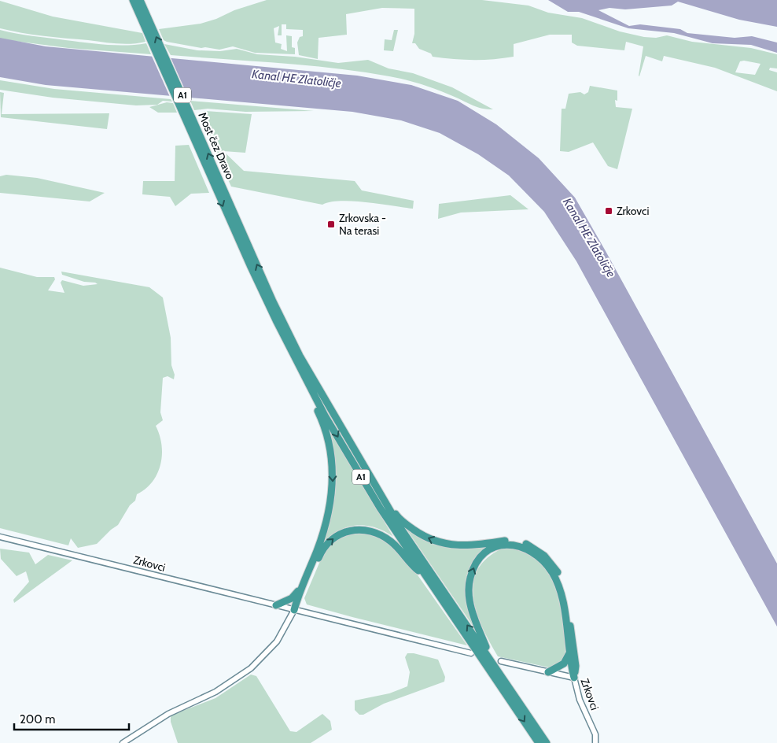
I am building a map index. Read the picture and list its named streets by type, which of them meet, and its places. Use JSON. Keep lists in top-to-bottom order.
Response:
{
  "streets": {
    "highway": ["A1", "Most čez Dravo"],
    "street": ["Zrkovci"]
  },
  "crossings": [
    ["A1", "Most čez Dravo"]
  ],
  "water": ["Kanal HE Zlatoličje"],
  "places": {
    "transit": ["Zrkovci", "Zrkovska - Na terasi"]
  },
  "scale_bar": "200 m"
}
